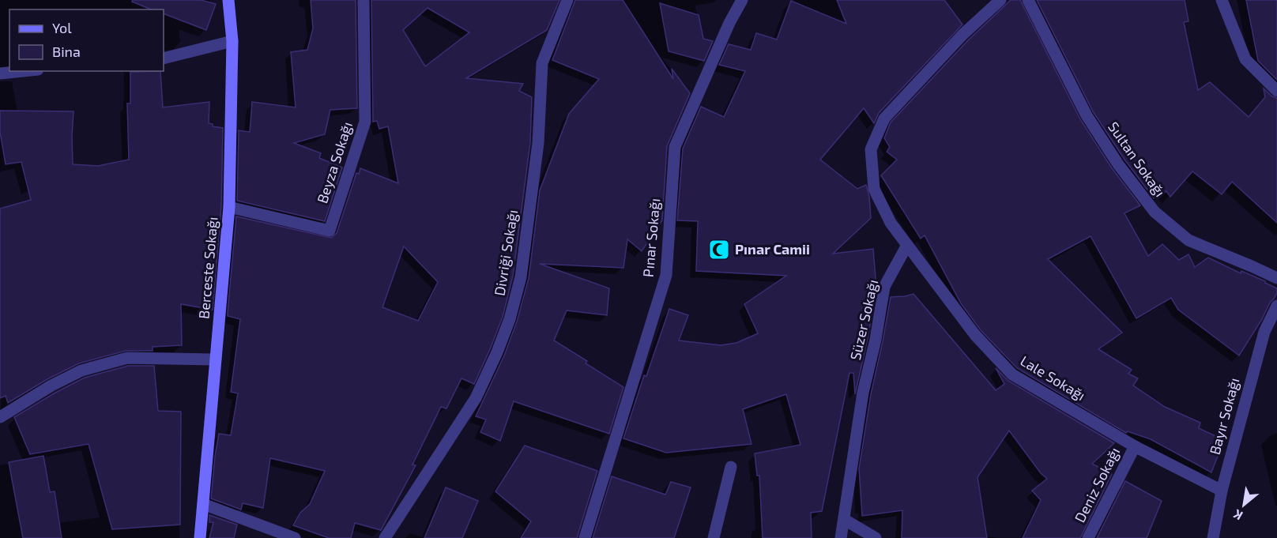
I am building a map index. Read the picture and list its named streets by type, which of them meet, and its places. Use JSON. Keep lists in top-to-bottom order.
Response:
{
  "streets": {
    "street": [
      "Sultan Sokağı",
      "Beyza Sokağı",
      "Pınar Sokağı",
      "Divriği Sokağı",
      "Berceste Sokağı",
      "Süzer Sokağı",
      "Lale Sokağı",
      "Bayır Sokağı",
      "Deniz Sokağı"
    ]
  },
  "crossings": [
    ["Beyza Sokağı", "Berceste Sokağı"],
    ["Süzer Sokağı", "Lale Sokağı"],
    ["Lale Sokağı", "Bayır Sokağı"],
    ["Lale Sokağı", "Deniz Sokağı"]
  ],
  "places": {
    "mosque": ["Pınar Camii"]
  },
  "legend": ["Yol", "Bina"],
  "north": "bottom left"
}
